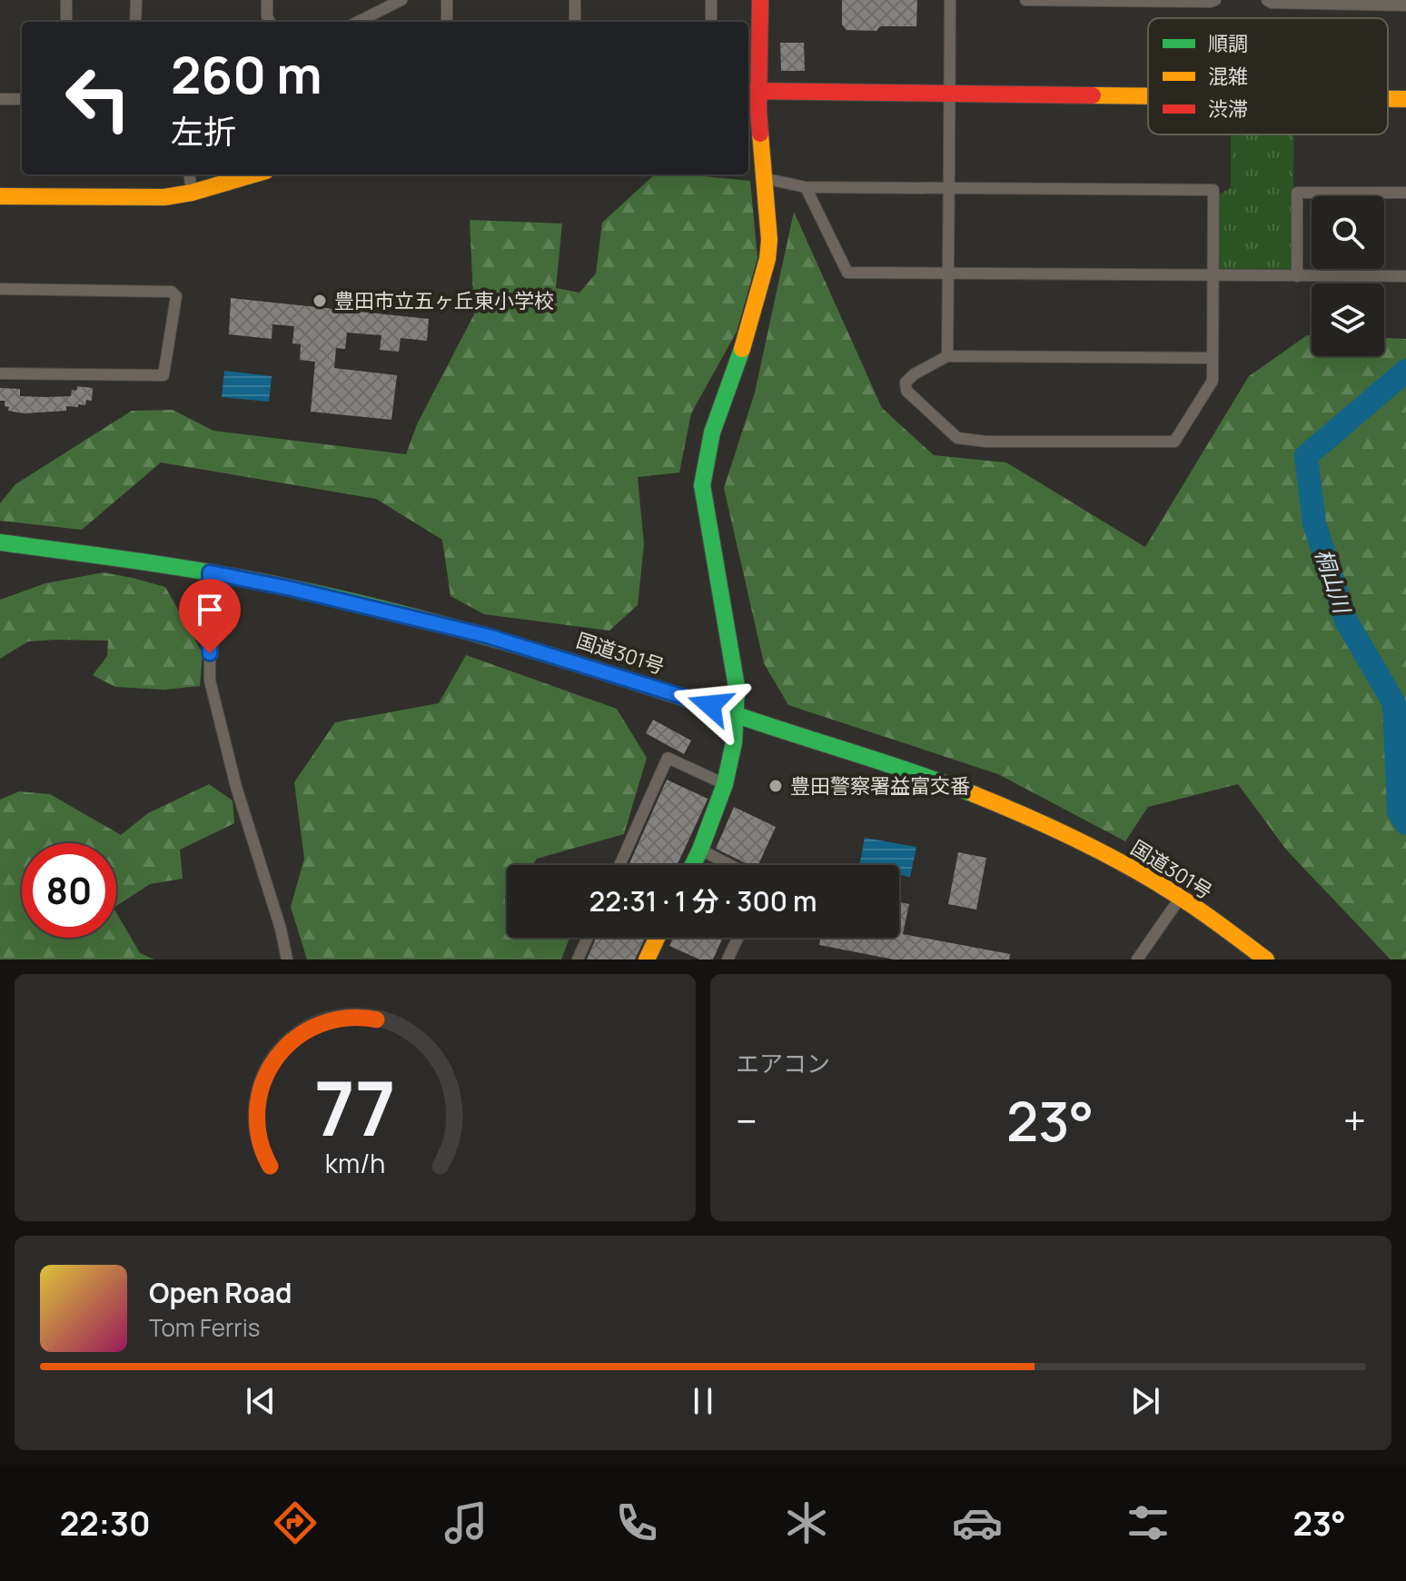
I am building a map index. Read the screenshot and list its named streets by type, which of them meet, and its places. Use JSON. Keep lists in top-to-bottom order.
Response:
{
  "streets": {
    "main road": ["国道301号"]
  },
  "water": ["桐山川"],
  "places": ["豊田市立五ヶ丘東小学校", "豊田警察署益富交番"],
  "legend": ["順調", "混雑", "渋滞"],
  "page": {
    "turn": ["260 m", "左折"],
    "limit": "80",
    "trip": "22:31 · 1 分 · 300 m",
    "tile": "エアコン",
    "heat": ["−", "23°", "+"],
    "song": ["Open Road", "Tom Ferris"],
    "tabs": ["22:30", "23°"],
    "gauge": ["77", "km/h"]
  }
}
